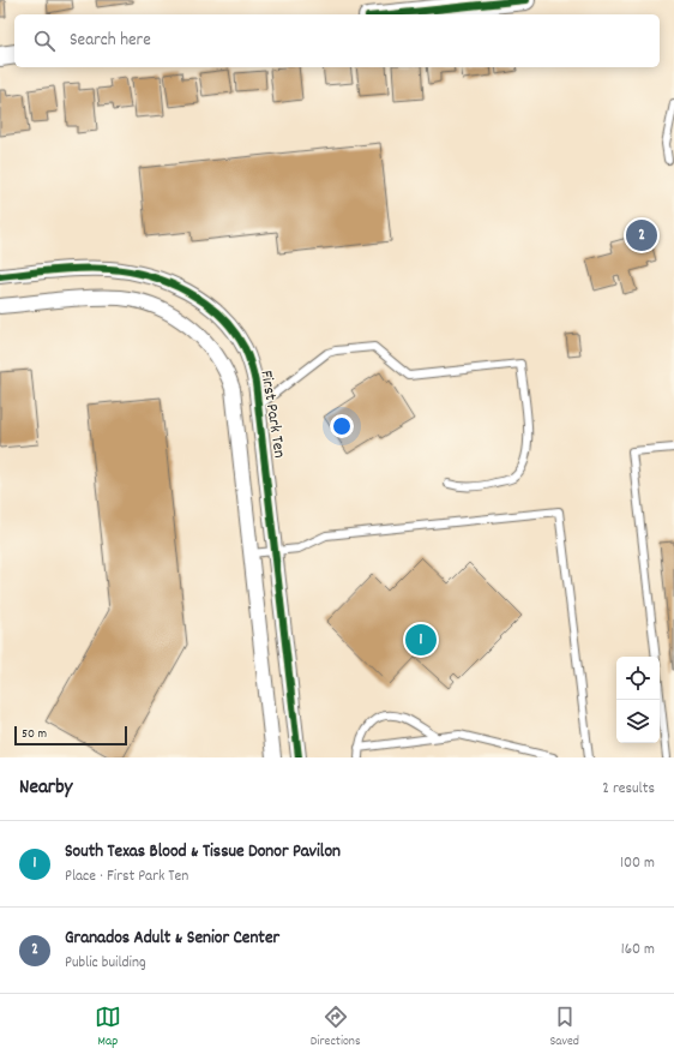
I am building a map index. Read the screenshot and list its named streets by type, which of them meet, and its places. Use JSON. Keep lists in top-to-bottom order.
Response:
{
  "streets": {
    "street": ["First Park Ten"]
  },
  "scale_bar": "50 m",
  "page": {
    "search": "Search here",
    "pins": ["2", "1"],
    "scale": "50 m",
    "heading": ["Nearby", "2 results"],
    "list": [
      {
        "mark": "1",
        "name": "South Texas Blood & Tissue Donor Pavilon",
        "note": "Place · First Park Ten",
        "value": "100 m"
      },
      {
        "mark": "2",
        "name": "Granados Adult & Senior Center",
        "note": "Public building",
        "value": "160 m"
      }
    ],
    "nav": ["Map", "Directions", "Saved"]
  }
}
